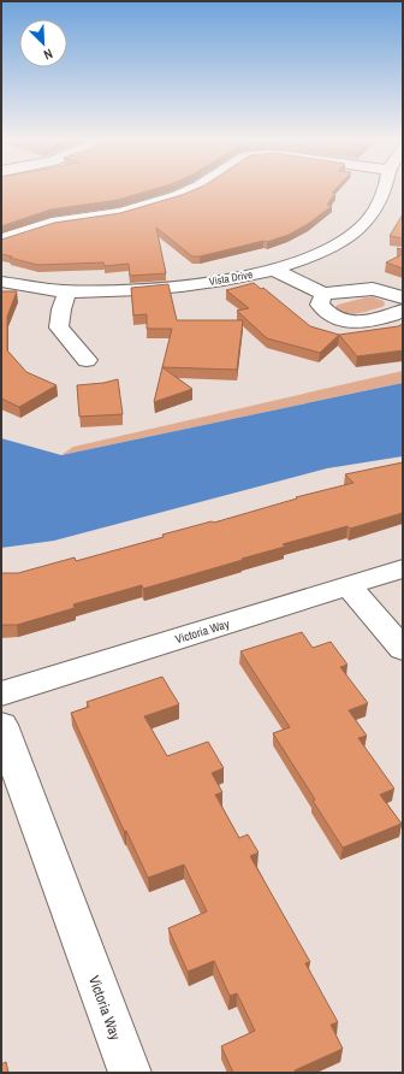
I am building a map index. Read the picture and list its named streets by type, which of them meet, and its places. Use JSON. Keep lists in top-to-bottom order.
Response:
{
  "streets": {
    "street": ["Vista Drive", "Victoria Way"]
  },
  "north": "bottom right"
}
